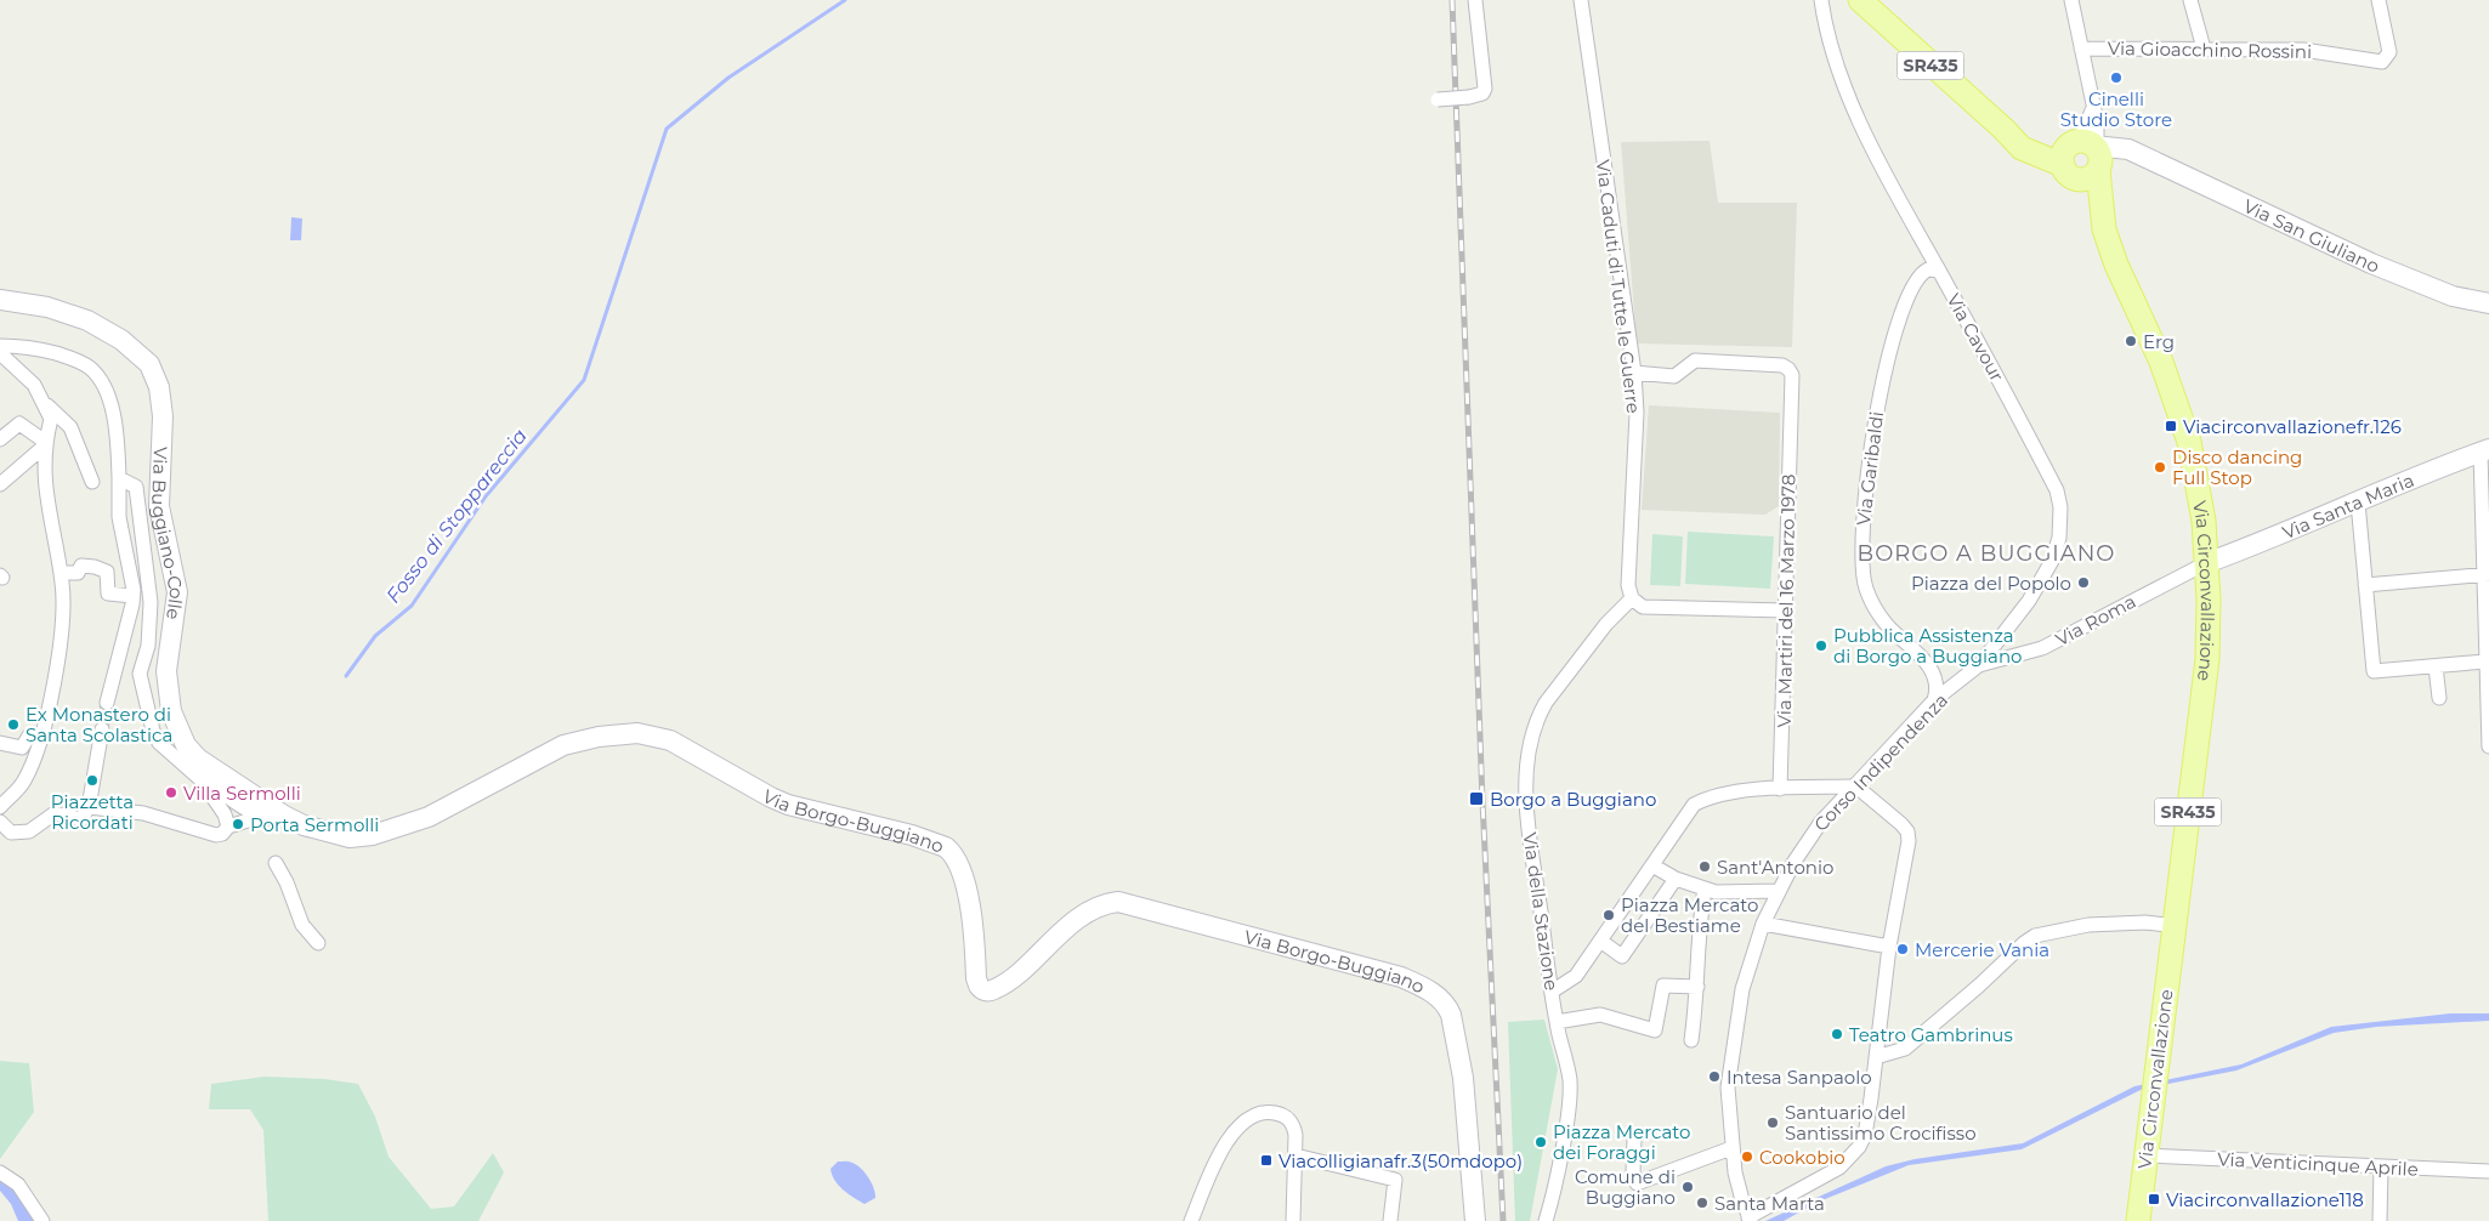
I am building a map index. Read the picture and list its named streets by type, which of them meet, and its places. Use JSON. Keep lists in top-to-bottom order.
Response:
{
  "streets": {
    "main road": ["SR435", "Via Circonvallazione"],
    "street": [
      "Via Gioacchino Rossini",
      "Via San Giuliano",
      "Via Caduti di Tutte le Guerre",
      "Via Cavour",
      "Via Garibaldi",
      "Via Santa Maria",
      "Via Buggiano-Colle",
      "Via Martiri del 16 Marzo 1978",
      "Via Roma",
      "Corso Indipendenza",
      "Via Borgo-Buggiano",
      "Via della Stazione",
      "Via Venticinque Aprile"
    ]
  },
  "crossings": [
    ["SR435", "Via San Giuliano"],
    ["SR435", "Via Circonvallazione"],
    ["Via San Giuliano", "Via Circonvallazione"],
    ["Via Caduti di Tutte le Guerre", "Via Martiri del 16 Marzo 1978"],
    ["Via Caduti di Tutte le Guerre", "Via della Stazione"],
    ["Via Cavour", "Via Garibaldi"],
    ["Via Cavour", "Via Roma"],
    ["Via Cavour", "Corso Indipendenza"],
    ["Via Garibaldi", "Corso Indipendenza"],
    ["Via Santa Maria", "Via Circonvallazione"],
    ["Via Santa Maria", "Via Roma"],
    ["Via Buggiano-Colle", "Via Borgo-Buggiano"],
    ["Via Circonvallazione", "Via Roma"],
    ["Via Circonvallazione", "Via Venticinque Aprile"],
    ["Via Roma", "Corso Indipendenza"]
  ],
  "districts": ["BORGO A BUGGIANO"],
  "water": ["Fosso di Stoppareccia"],
  "places": {
    "other": [
      "Cinelli Studio Store",
      "Erg",
      "Disco dancing Full Stop",
      "Piazza del Popolo",
      "Pubblica Assistenza di Borgo a Buggiano",
      "Ex Monastero di Santa Scolastica",
      "Piazzetta Ricordati",
      "Villa Sermolli",
      "Porta Sermolli",
      "Sant'Antonio",
      "Piazza Mercato del Bestiame",
      "Mercerie Vania",
      "Teatro Gambrinus",
      "Intesa Sanpaolo",
      "Santuario del Santissimo Crocifisso",
      "Piazza Mercato dei Foraggi",
      "Cookobio",
      "Comune di Buggiano",
      "Santa Marta"
    ],
    "transit": [
      "Viacirconvallazionefr.126",
      "Borgo a Buggiano",
      "Viacolligianafr.3(50mdopo)",
      "Viacirconvallazione118"
    ]
  }
}
